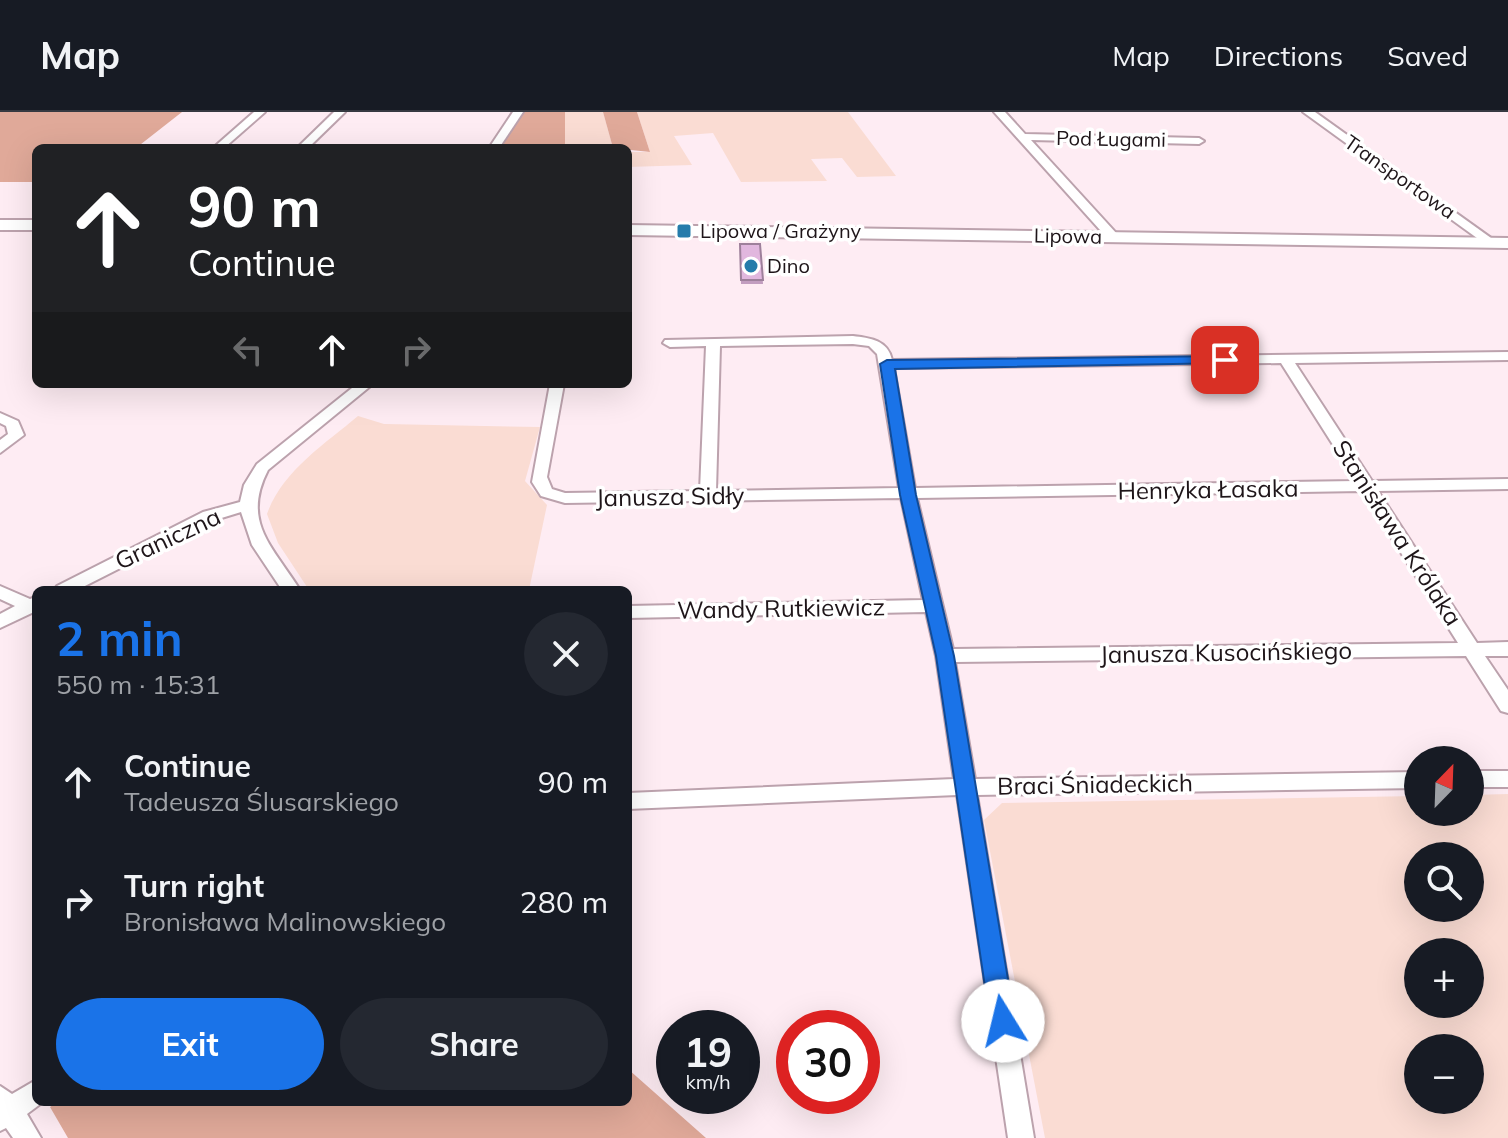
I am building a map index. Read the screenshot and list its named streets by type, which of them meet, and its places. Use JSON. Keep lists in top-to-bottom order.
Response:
{
  "streets": {
    "main road": ["Lipowa"],
    "street": [
      "Pod Ługami",
      "Transportowa",
      "Henryka Łasaka",
      "Janusza Sidły",
      "Stanisława Królaka",
      "Graniczna",
      "Wandy Rutkiewicz",
      "Janusza Kusocińskiego",
      "Braci Śniadeckich"
    ]
  },
  "crossings": [
    ["Pod Ługami", "Lipowa"],
    ["Transportowa", "Lipowa"],
    ["Henryka Łasaka", "Janusza Sidły"],
    ["Henryka Łasaka", "Stanisława Królaka"],
    ["Stanisława Królaka", "Janusza Kusocińskiego"]
  ],
  "places": {
    "transit": ["Lipowa / Grażyny"],
    "other": ["Dino"]
  },
  "north": "top right",
  "page": {
    "header": "Map",
    "nav": ["Map", "Directions", "Saved"],
    "turn": ["90 m", "Continue"],
    "heading": ["2 min", "550 m · 15:31"],
    "list": [
      {
        "name": "Continue",
        "note": "Tadeusza Ślusarskiego",
        "value": "90 m"
      },
      {
        "name": "Turn right",
        "note": "Bronisława Malinowskiego",
        "value": "280 m"
      }
    ],
    "map_buttons": ["+", "−"],
    "buttons": ["Exit", "Share"],
    "speed": "19 km/h",
    "limit": "30"
  }
}
